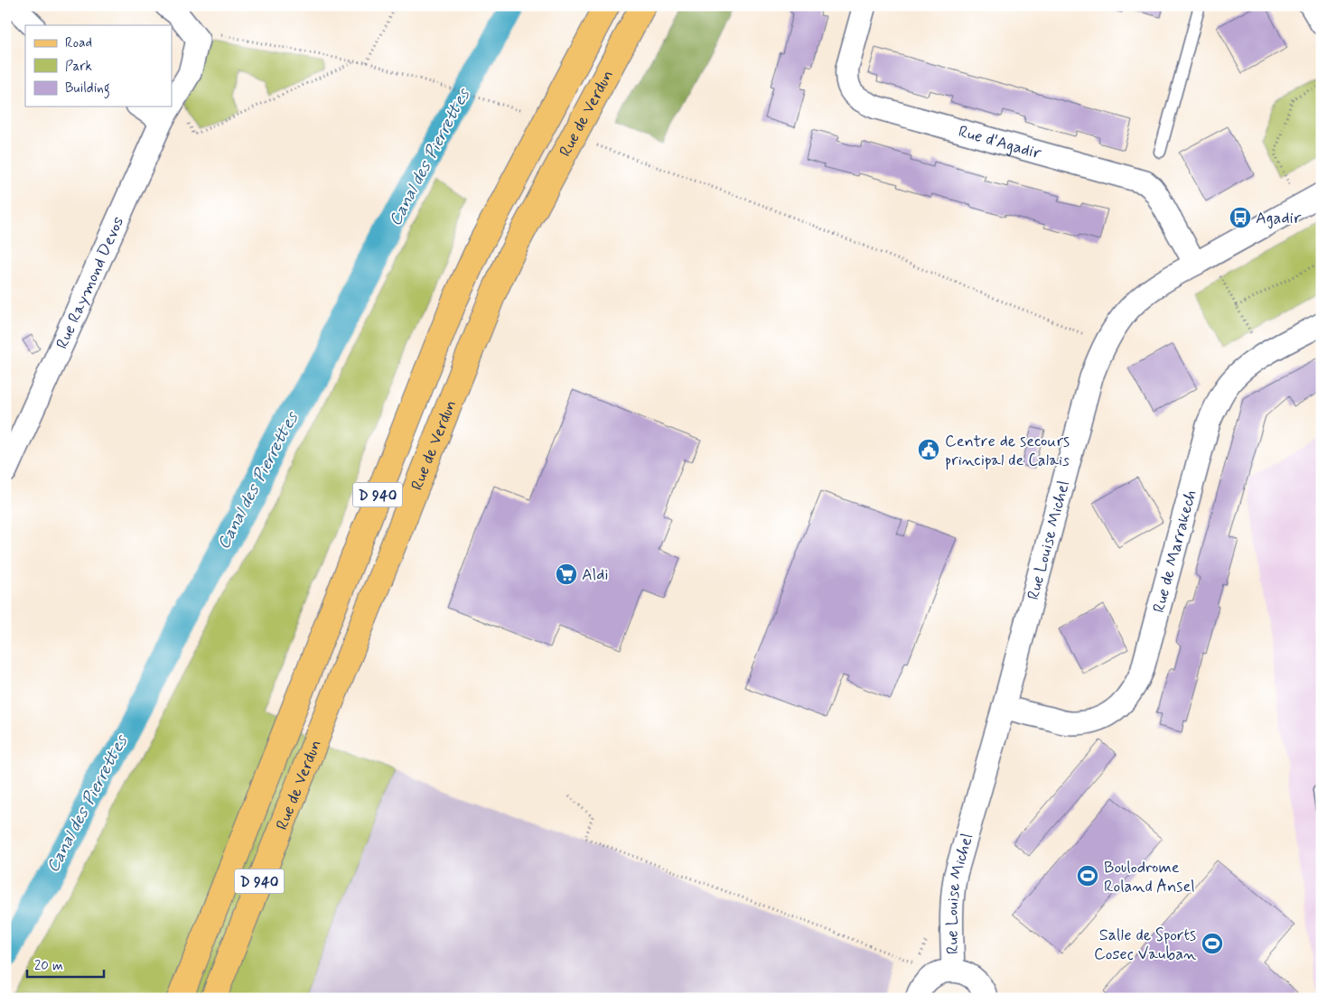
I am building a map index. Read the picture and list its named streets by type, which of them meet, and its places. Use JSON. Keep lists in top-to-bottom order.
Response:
{
  "streets": {
    "main road": ["Rue de Verdun", "D 940"],
    "street": [
      "Rue d'Agadir",
      "Rue Raymond Devos",
      "Rue Louise Michel",
      "Rue de Marrakech"
    ]
  },
  "crossings": [
    ["Rue d'Agadir", "Rue Louise Michel"],
    ["Rue Louise Michel", "Rue de Marrakech"]
  ],
  "water": ["Canal des Pierrettes"],
  "places": {
    "bus stop": ["Agadir"],
    "public building": ["Centre de secours principal de Calais"],
    "supermarket": ["Aldi"],
    "sports": ["Boulodrome Roland Ansel", "Salle de Sports Cosec Vauban"]
  },
  "legend": ["Road", "Park", "Building"],
  "scale_bar": "20 m"
}
